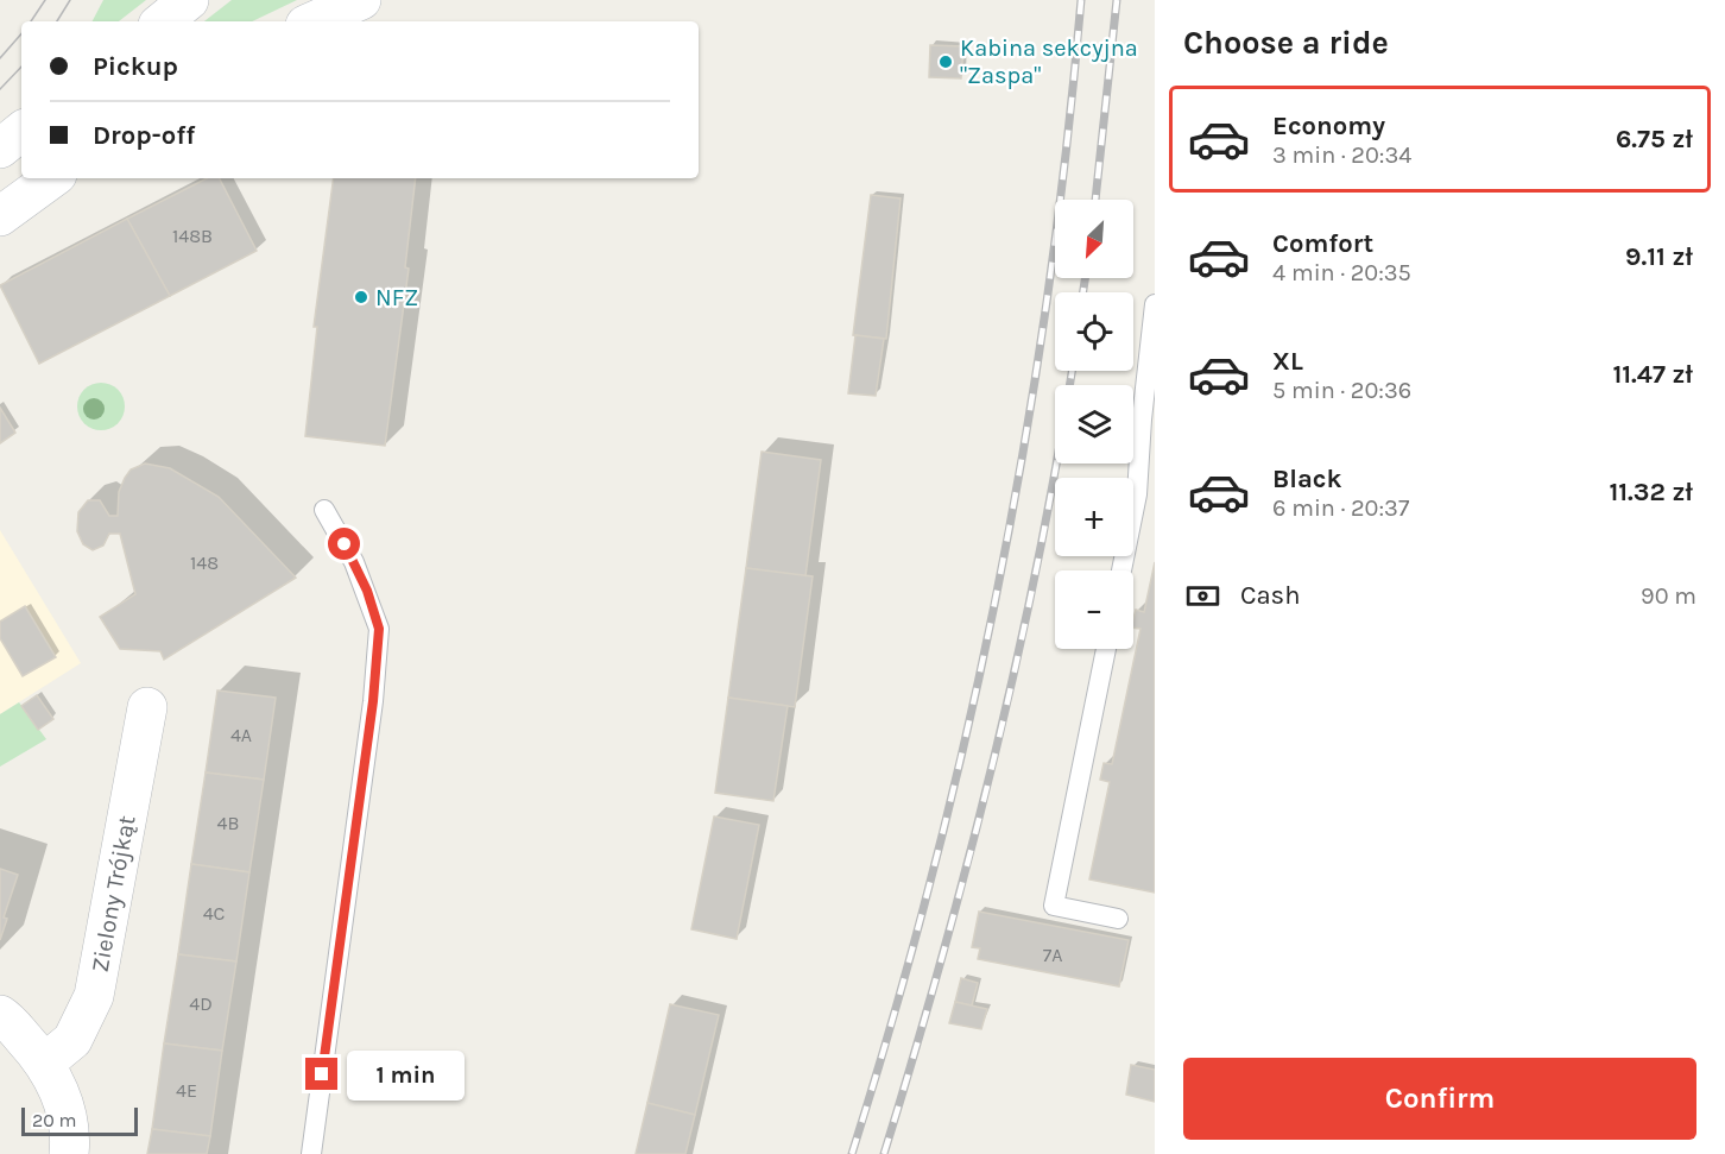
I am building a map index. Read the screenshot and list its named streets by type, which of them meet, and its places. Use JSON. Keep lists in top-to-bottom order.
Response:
{
  "streets": {
    "street": ["Zielony Trójkąt"]
  },
  "places": ["Kabina sekcyjna \"Zaspa\"", "NFZ"],
  "house_numbers": [
    "148B",
    "148",
    "4A",
    "4B",
    "4C",
    "7A",
    "4D",
    "4E"
  ],
  "scale_bar": "20 m",
  "north": "bottom left",
  "page": {
    "heading": "Choose a ride",
    "banner": ["Pickup", "Drop-off"],
    "list": [
      {
        "name": "Economy",
        "note": "3 min · 20:34",
        "value": "6.75 zł"
      },
      {
        "name": "Comfort",
        "note": "4 min · 20:35",
        "value": "9.11 zł"
      },
      {
        "name": "XL",
        "note": "5 min · 20:36",
        "value": "11.47 zł"
      },
      {
        "name": "Black",
        "note": "6 min · 20:37",
        "value": "11.32 zł"
      }
    ],
    "map_buttons": ["+", "−"],
    "pay": ["Cash", "90 m"],
    "buttons": "Confirm",
    "bubble": "1 min",
    "scale": "20 m"
  }
}
